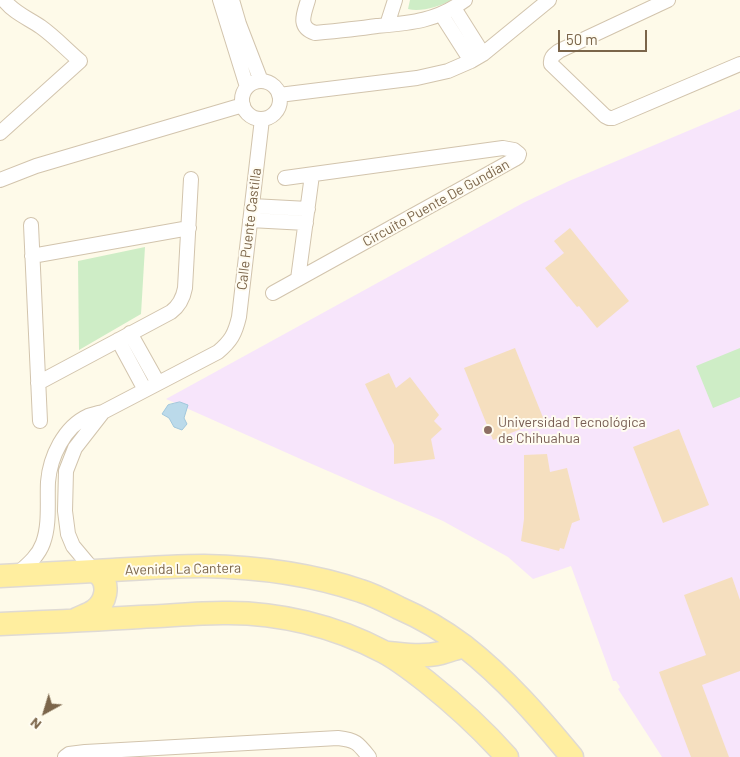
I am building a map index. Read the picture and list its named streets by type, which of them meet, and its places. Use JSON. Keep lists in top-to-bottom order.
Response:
{
  "streets": {
    "main road": ["Avenida La Cantera"],
    "street": ["Circuito Puente De Gundian", "Calle Puente Castilla"]
  },
  "places": ["Universidad Tecnológica de Chihuahua"],
  "scale_bar": "50 m",
  "north": "bottom left"
}
